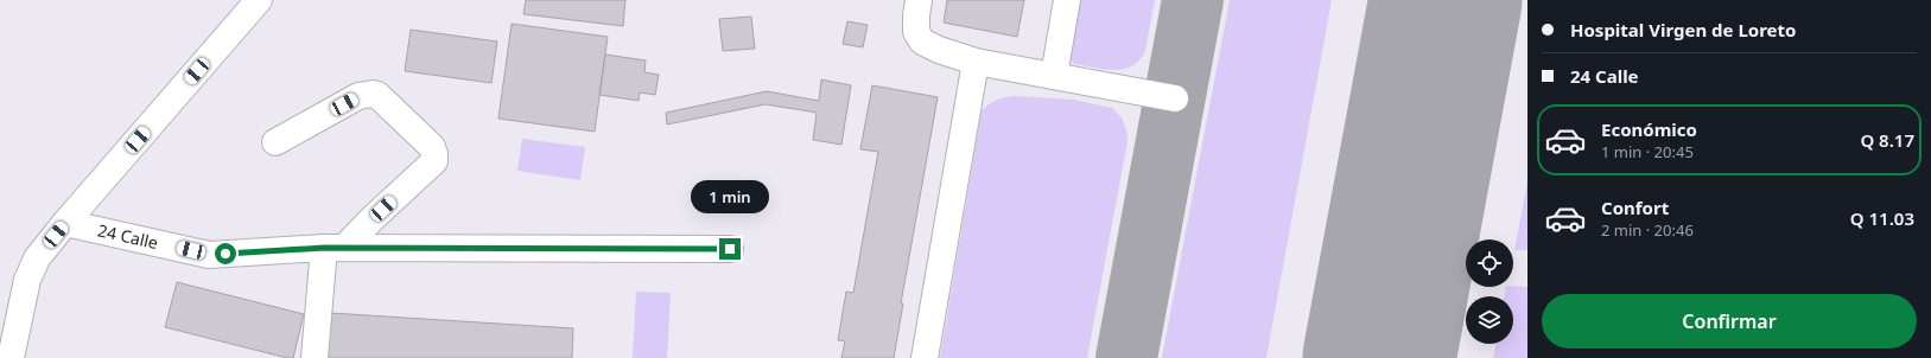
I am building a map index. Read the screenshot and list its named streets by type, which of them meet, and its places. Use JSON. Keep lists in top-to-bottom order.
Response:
{
  "streets": {
    "street": ["24 Calle"]
  },
  "page": {
    "banner": ["Hospital Virgen de Loreto", "24 Calle"],
    "list": [
      {
        "name": "Económico",
        "note": "1 min · 20:45",
        "value": "Q 8.17"
      },
      {
        "name": "Confort",
        "note": "2 min · 20:46",
        "value": "Q 11.03"
      }
    ],
    "bubble": "1 min",
    "buttons": "Confirmar"
  }
}
